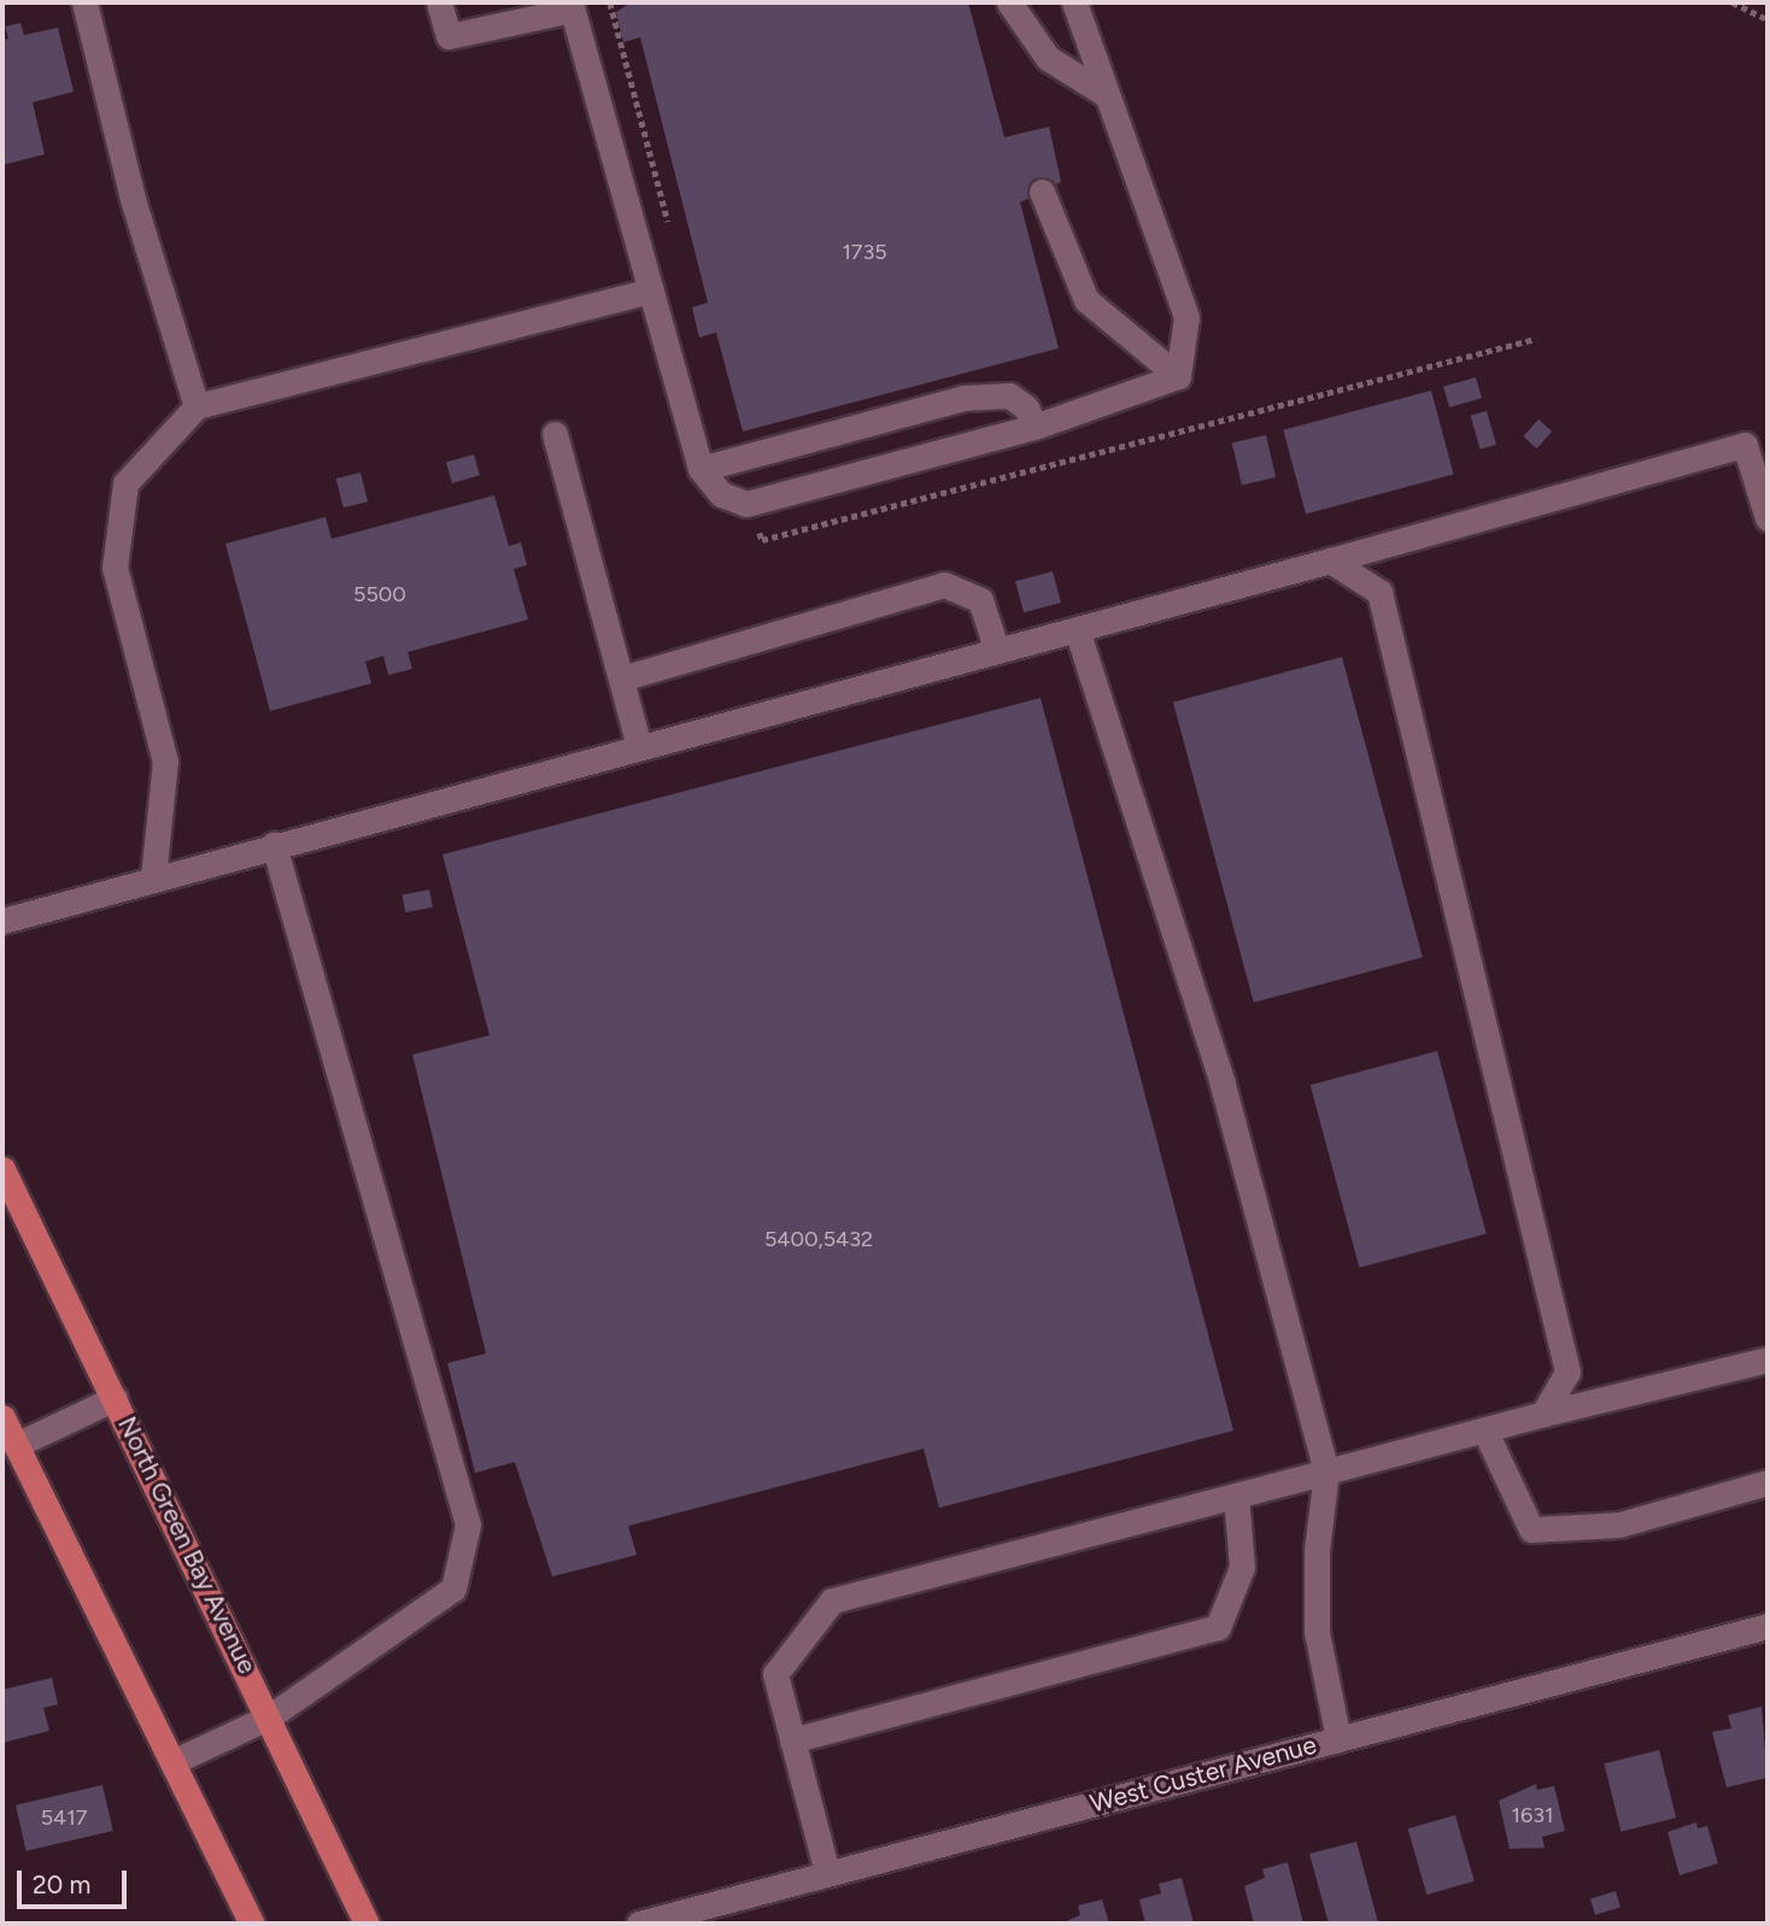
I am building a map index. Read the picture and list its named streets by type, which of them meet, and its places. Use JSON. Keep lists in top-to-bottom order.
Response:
{
  "streets": {
    "main road": ["North Green Bay Avenue"],
    "street": ["West Custer Avenue"]
  },
  "house_numbers": [
    "1735",
    "5500",
    "5400,5432",
    "1631",
    "5417"
  ],
  "scale_bar": "20 m"
}
